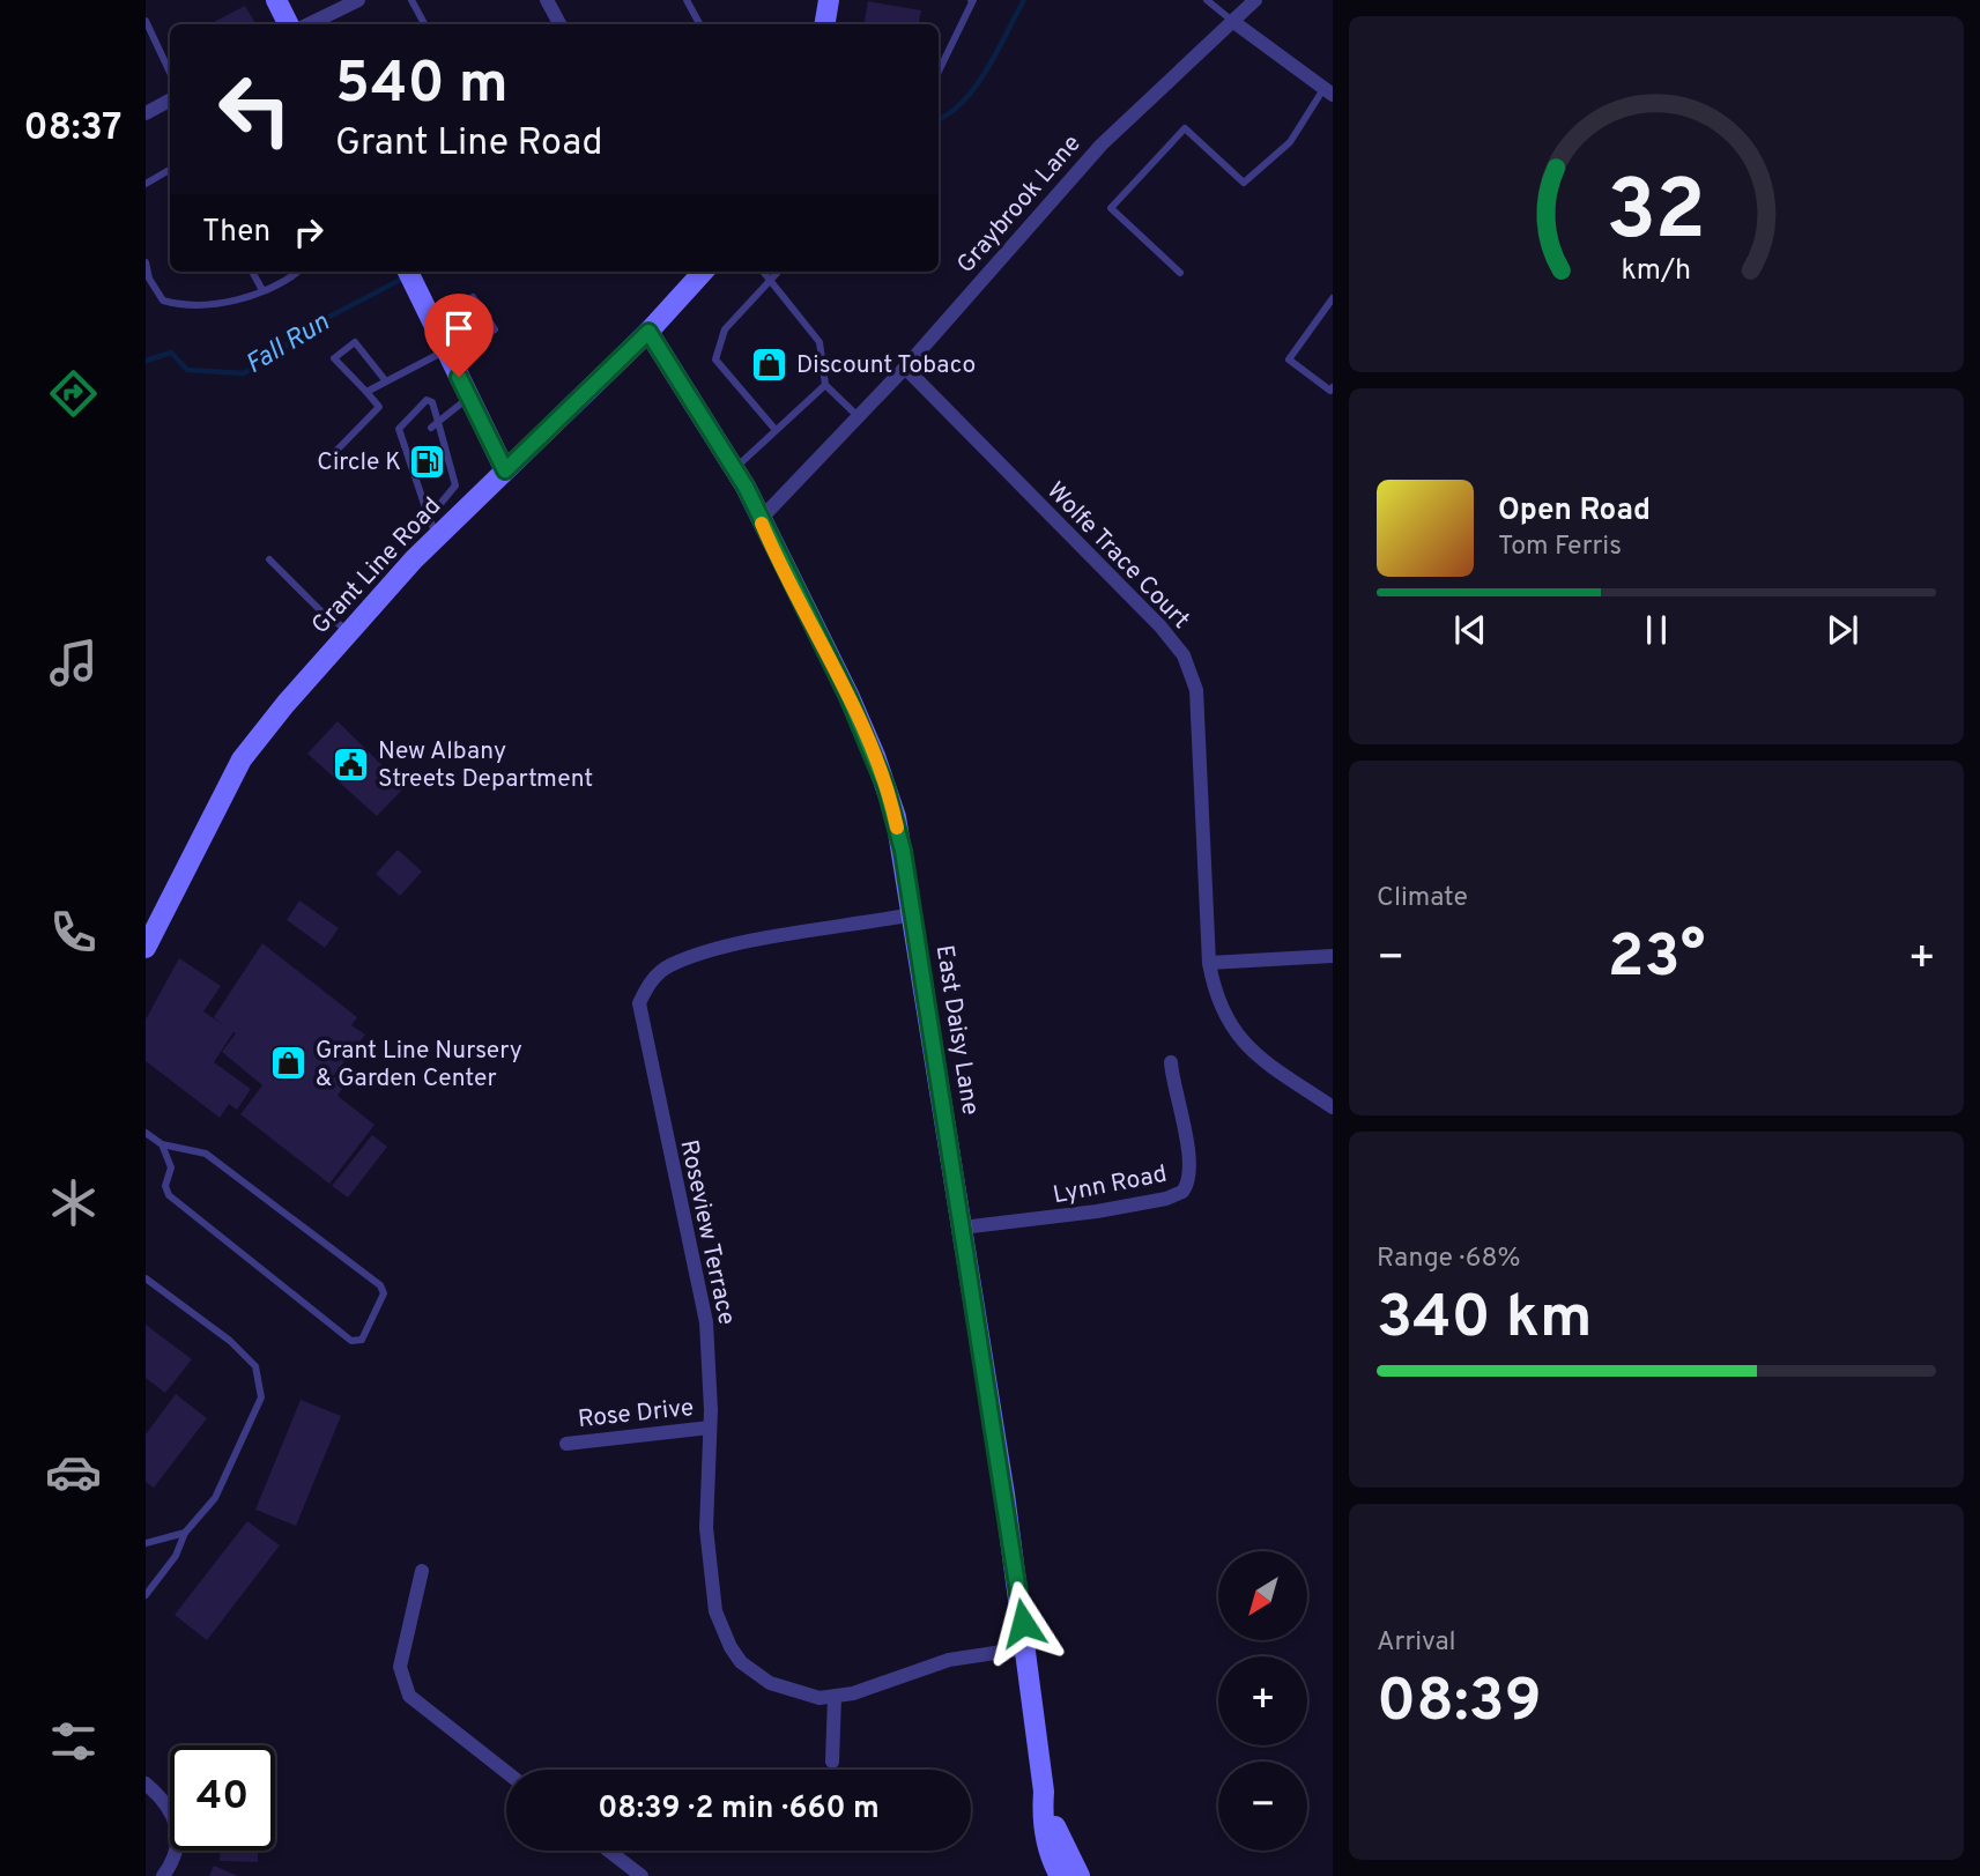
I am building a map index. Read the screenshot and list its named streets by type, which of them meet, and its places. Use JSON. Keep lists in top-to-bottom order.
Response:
{
  "streets": {
    "street": [
      "Graybrook Lane",
      "Wolfe Trace Court",
      "Grant Line Road",
      "East Daisy Lane",
      "Lynn Road",
      "Roseview Terrace",
      "Rose Drive"
    ]
  },
  "crossings": [
    ["Graybrook Lane", "Wolfe Trace Court"],
    ["Graybrook Lane", "East Daisy Lane"],
    ["Grant Line Road", "East Daisy Lane"],
    ["East Daisy Lane", "Lynn Road"],
    ["East Daisy Lane", "Roseview Terrace"],
    ["Roseview Terrace", "Rose Drive"]
  ],
  "water": ["Fall Run"],
  "places": {
    "shop": ["Discount Tobaco", "Grant Line Nursery & Garden Center"],
    "fuel station": ["Circle K"],
    "public building": ["New Albany Streets Department"]
  },
  "north": "bottom left",
  "page": {
    "tabs": "08:37",
    "turn": ["540 m", "Grant Line Road"],
    "then": "Then",
    "song": ["Open Road", "Tom Ferris"],
    "tile": [
      "Climate",
      ["Range · 68%", "340 km"],
      ["Arrival", "08:39"]
    ],
    "heat": ["−", "23°", "+"],
    "map_buttons": ["+", "−"],
    "limit": "40",
    "trip": "08:39 · 2 min · 660 m",
    "gauge": ["32", "km/h"]
  }
}
